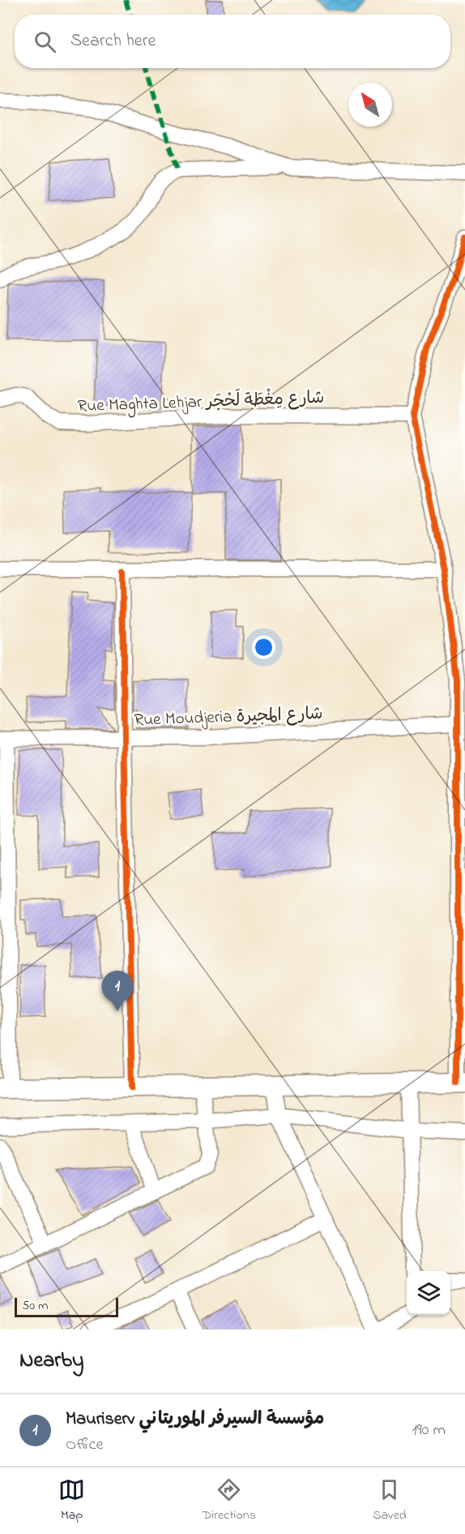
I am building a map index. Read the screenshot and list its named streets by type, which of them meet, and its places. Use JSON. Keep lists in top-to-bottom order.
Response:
{
  "streets": {
    "street": ["Rue Maghta Lehjar شارع مِغْطَة لَحْجَر", "Rue Moudjeria شارع المجيرة"]
  },
  "scale_bar": "50 m",
  "north": "top left",
  "page": {
    "search": "Search here",
    "pins": "1",
    "scale": "50 m",
    "heading": "Nearby",
    "list": [
      {
        "mark": "1",
        "name": "Mauriserv مؤسسة السيرفر الموريتاني",
        "note": "Office",
        "value": "190 m"
      }
    ],
    "nav": ["Map", "Directions", "Saved"]
  }
}
